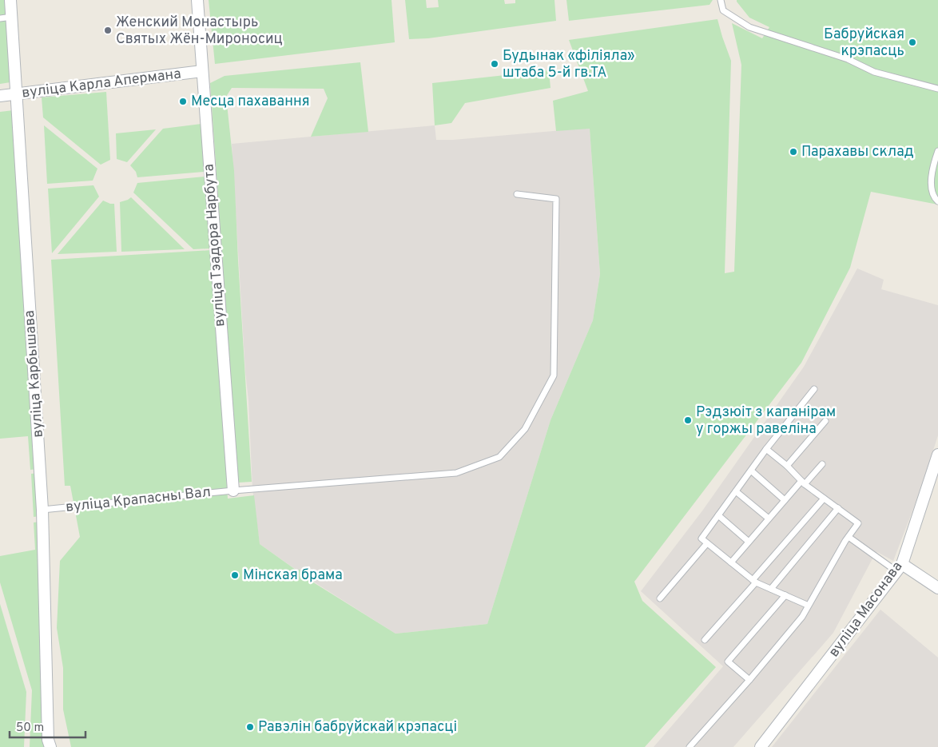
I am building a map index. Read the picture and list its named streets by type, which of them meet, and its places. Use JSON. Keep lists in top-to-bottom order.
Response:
{
  "streets": {
    "street": [
      "вуліца Карла Апермана",
      "вуліца Тэадора Нарбута",
      "вуліца Карбышава",
      "вуліца Масонава"
    ],
    "lane": ["вуліца Крапасны Вал"]
  },
  "crossings": [
    ["вуліца Карла Апермана", "вуліца Тэадора Нарбута"],
    ["вуліца Карла Апермана", "вуліца Карбышава"],
    ["вуліца Тэадора Нарбута", "вуліца Крапасны Вал"],
    ["вуліца Карбышава", "вуліца Крапасны Вал"]
  ],
  "places": [
    "Женский Монастырь Святых Жён-Мироносиц",
    "Бабруйская крэпасць",
    "Будынак «філіяла» штаба 5-й гв.ТА",
    "Месца пахавання",
    "Парахавы склад",
    "Рэдзюіт з капанірам у горжы равеліна",
    "Мінская брама",
    "Равэлін бабруйскай крэпасці"
  ],
  "scale_bar": "50 m"
}
